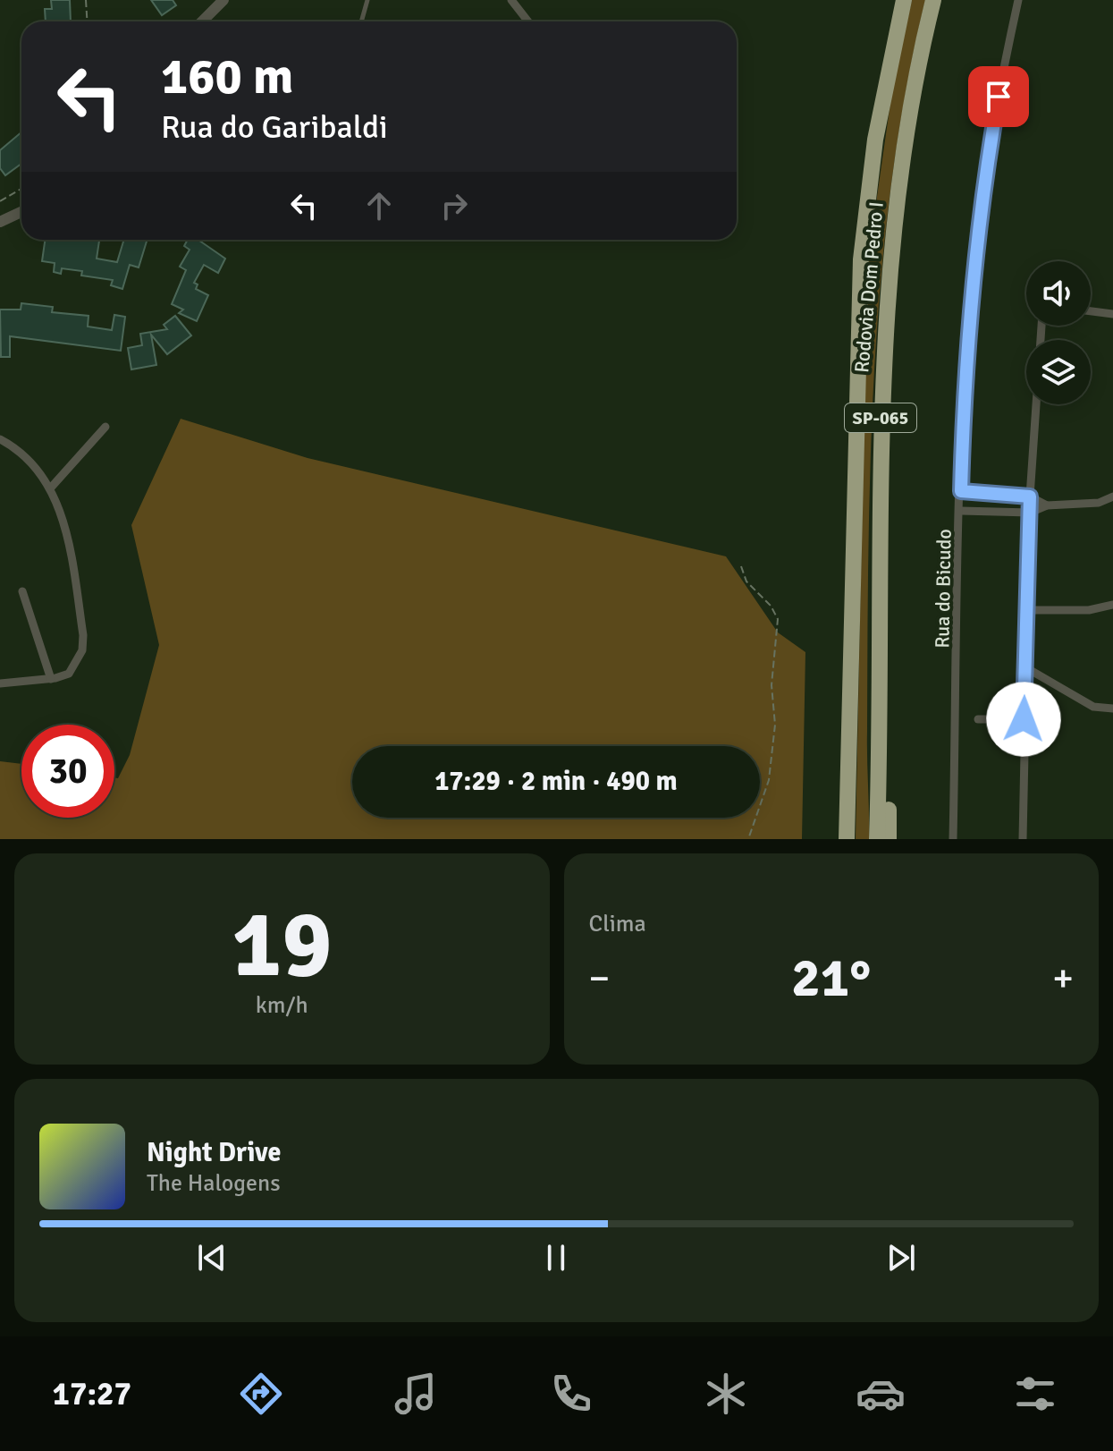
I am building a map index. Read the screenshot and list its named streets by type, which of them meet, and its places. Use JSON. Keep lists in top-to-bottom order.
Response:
{
  "streets": {
    "highway": ["Rodovia Dom Pedro I", "SP-065"],
    "street": ["Rua do Bicudo"]
  },
  "page": {
    "turn": ["160 m", "Rua do Garibaldi"],
    "limit": "30",
    "trip": "17:29 · 2 min · 490 m",
    "tile": [
      ["19", "km/h"],
      "Clima"
    ],
    "heat": ["−", "21°", "+"],
    "song": ["Night Drive", "The Halogens"],
    "tabs": "17:27"
  }
}
